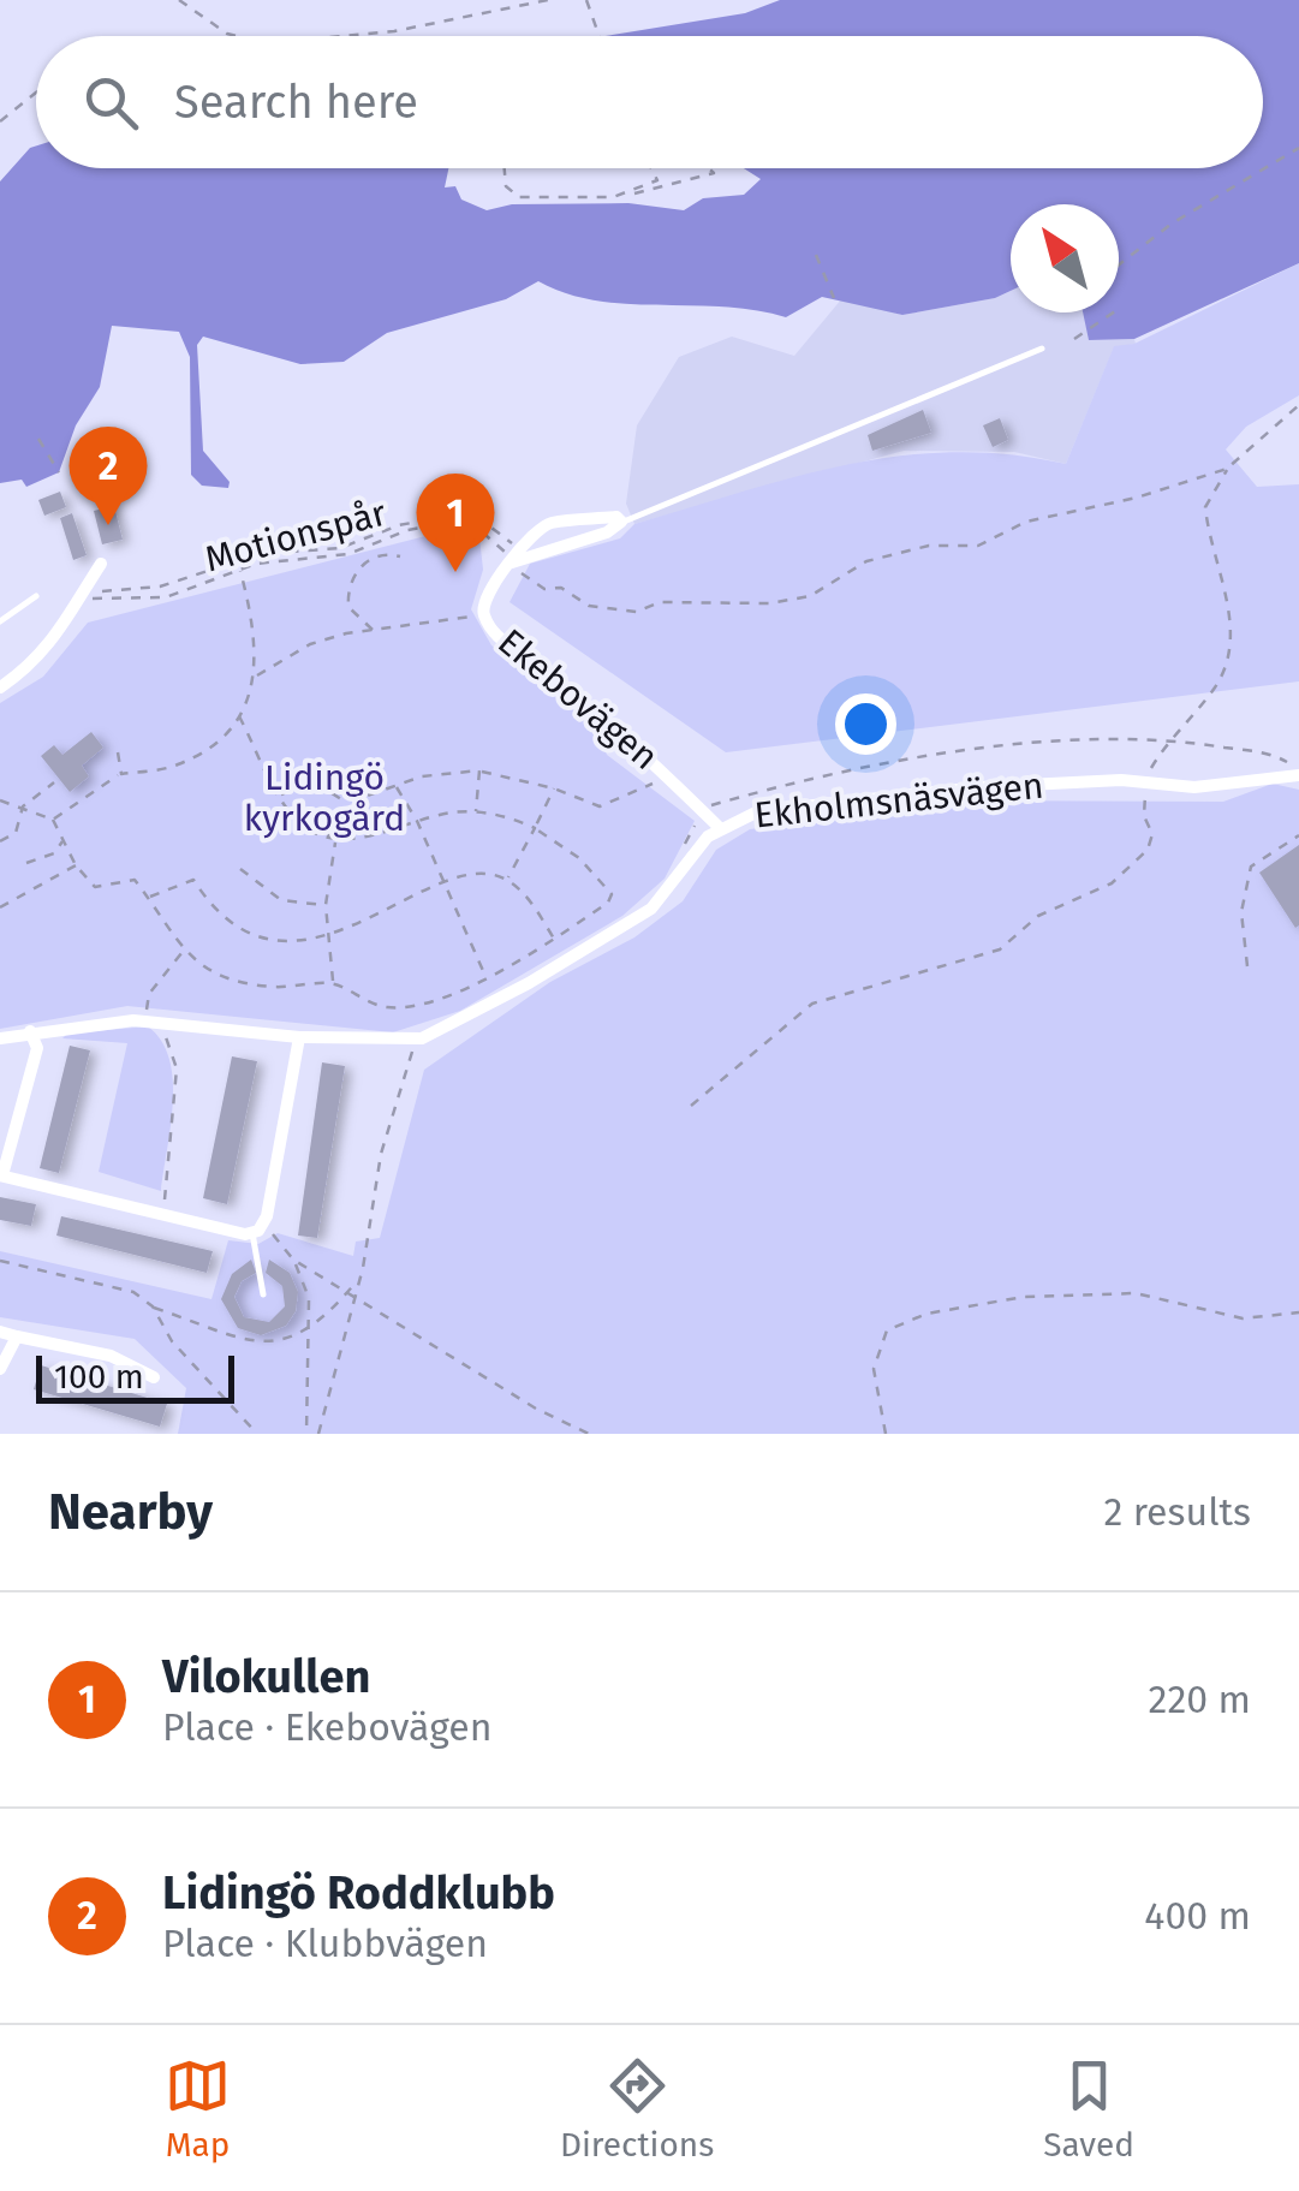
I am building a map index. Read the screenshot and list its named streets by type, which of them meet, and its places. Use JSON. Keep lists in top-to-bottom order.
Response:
{
  "streets": {
    "street": ["Ekebovägen", "Ekholmsnäsvägen"],
    "path": ["Motionspår"]
  },
  "crossings": [
    ["Motionspår", "Ekebovägen"],
    ["Ekebovägen", "Ekholmsnäsvägen"]
  ],
  "parks": ["Lidingö kyrkogård"],
  "scale_bar": "100 m",
  "north": "top left",
  "page": {
    "search": "Search here",
    "pins": ["2", "1"],
    "scale": "100 m",
    "heading": ["Nearby", "2 results"],
    "list": [
      {
        "mark": "1",
        "name": "Vilokullen",
        "note": "Place · Ekebovägen",
        "value": "220 m"
      },
      {
        "mark": "2",
        "name": "Lidingö Roddklubb",
        "note": "Place · Klubbvägen",
        "value": "400 m"
      }
    ],
    "nav": ["Map", "Directions", "Saved"]
  }
}
